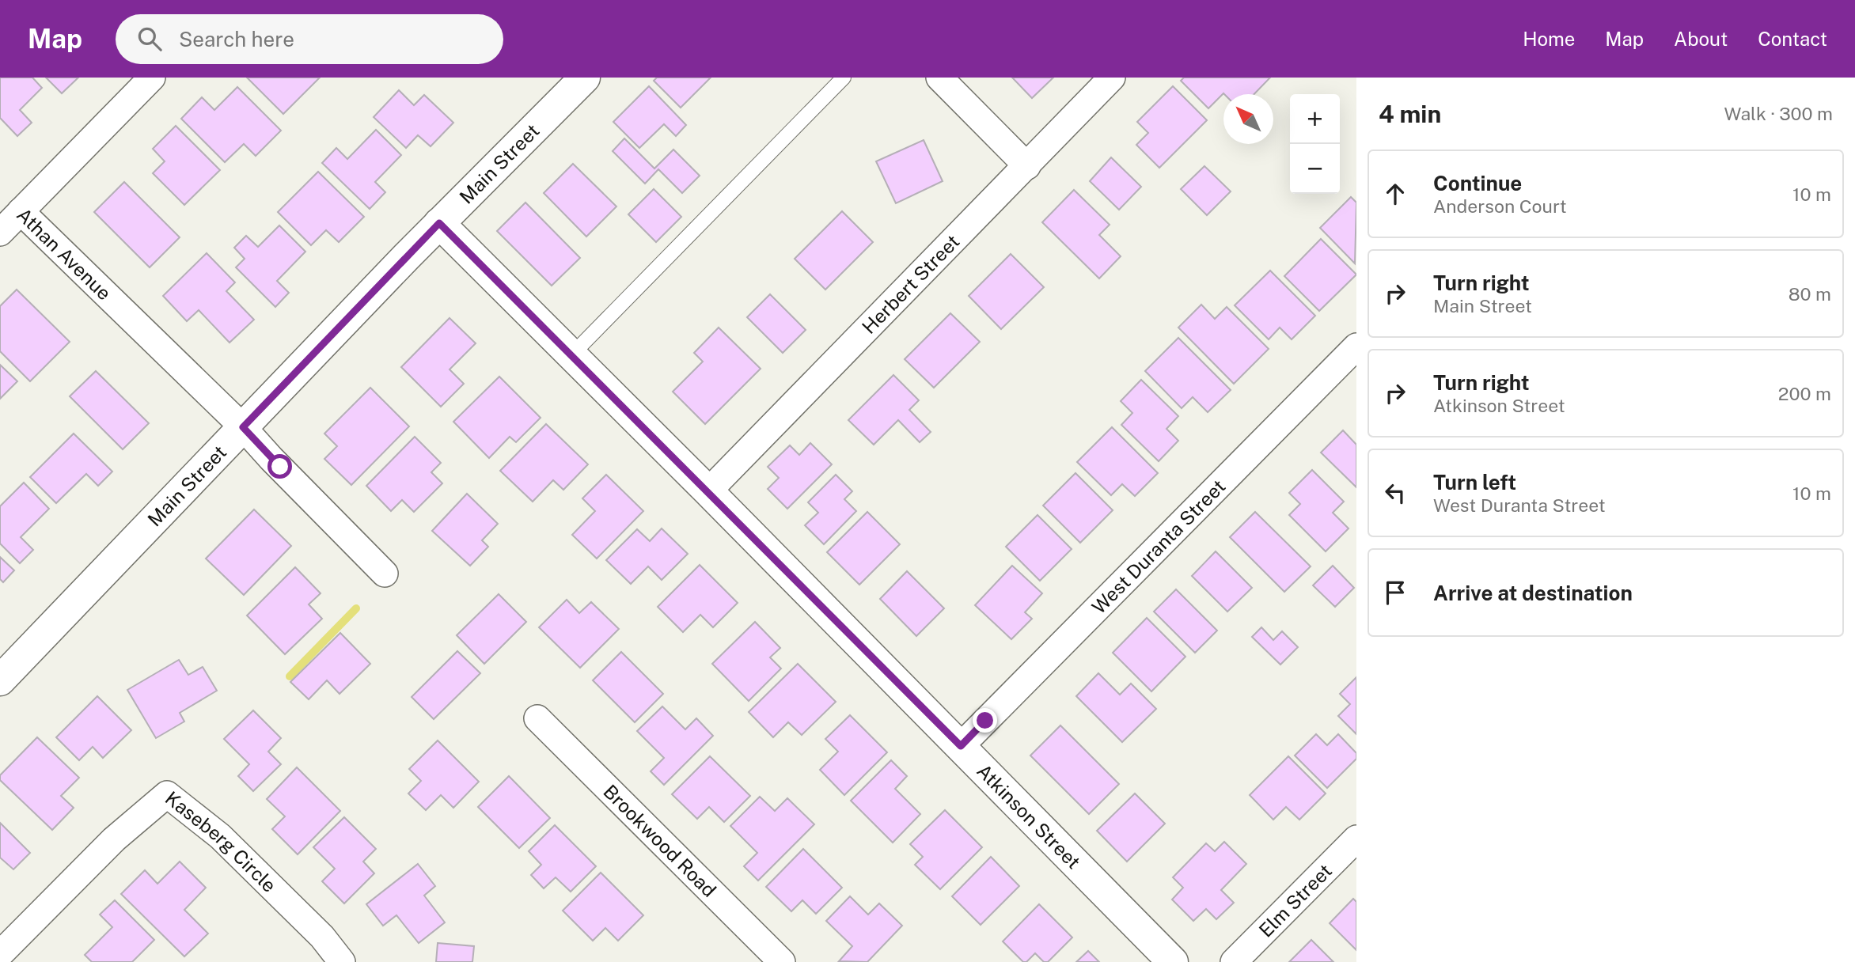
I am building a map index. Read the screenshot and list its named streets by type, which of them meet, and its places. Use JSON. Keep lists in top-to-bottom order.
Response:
{
  "streets": {
    "street": [
      "Main Street",
      "Athan Avenue",
      "Herbert Street",
      "West Duranta Street",
      "Atkinson Street",
      "Brookwood Road",
      "Kaseberg Circle",
      "Elm Street"
    ]
  },
  "crossings": [
    ["Main Street", "Athan Avenue"],
    ["Main Street", "Atkinson Street"],
    ["Herbert Street", "Atkinson Street"],
    ["West Duranta Street", "Atkinson Street"]
  ],
  "north": "top left",
  "page": {
    "header": "Map",
    "search": "Search here",
    "nav": [
      "Home",
      "Map",
      "About",
      "Contact"
    ],
    "heading": ["4 min", "Walk · 300 m"],
    "map_buttons": ["+", "−"],
    "list": [
      ["Continue", "Anderson Court", "10 m"],
      ["Turn right", "Main Street", "80 m"],
      ["Turn right", "Atkinson Street", "200 m"],
      ["Turn left", "West Duranta Street", "10 m"],
      "Arrive at destination"
    ]
  }
}
